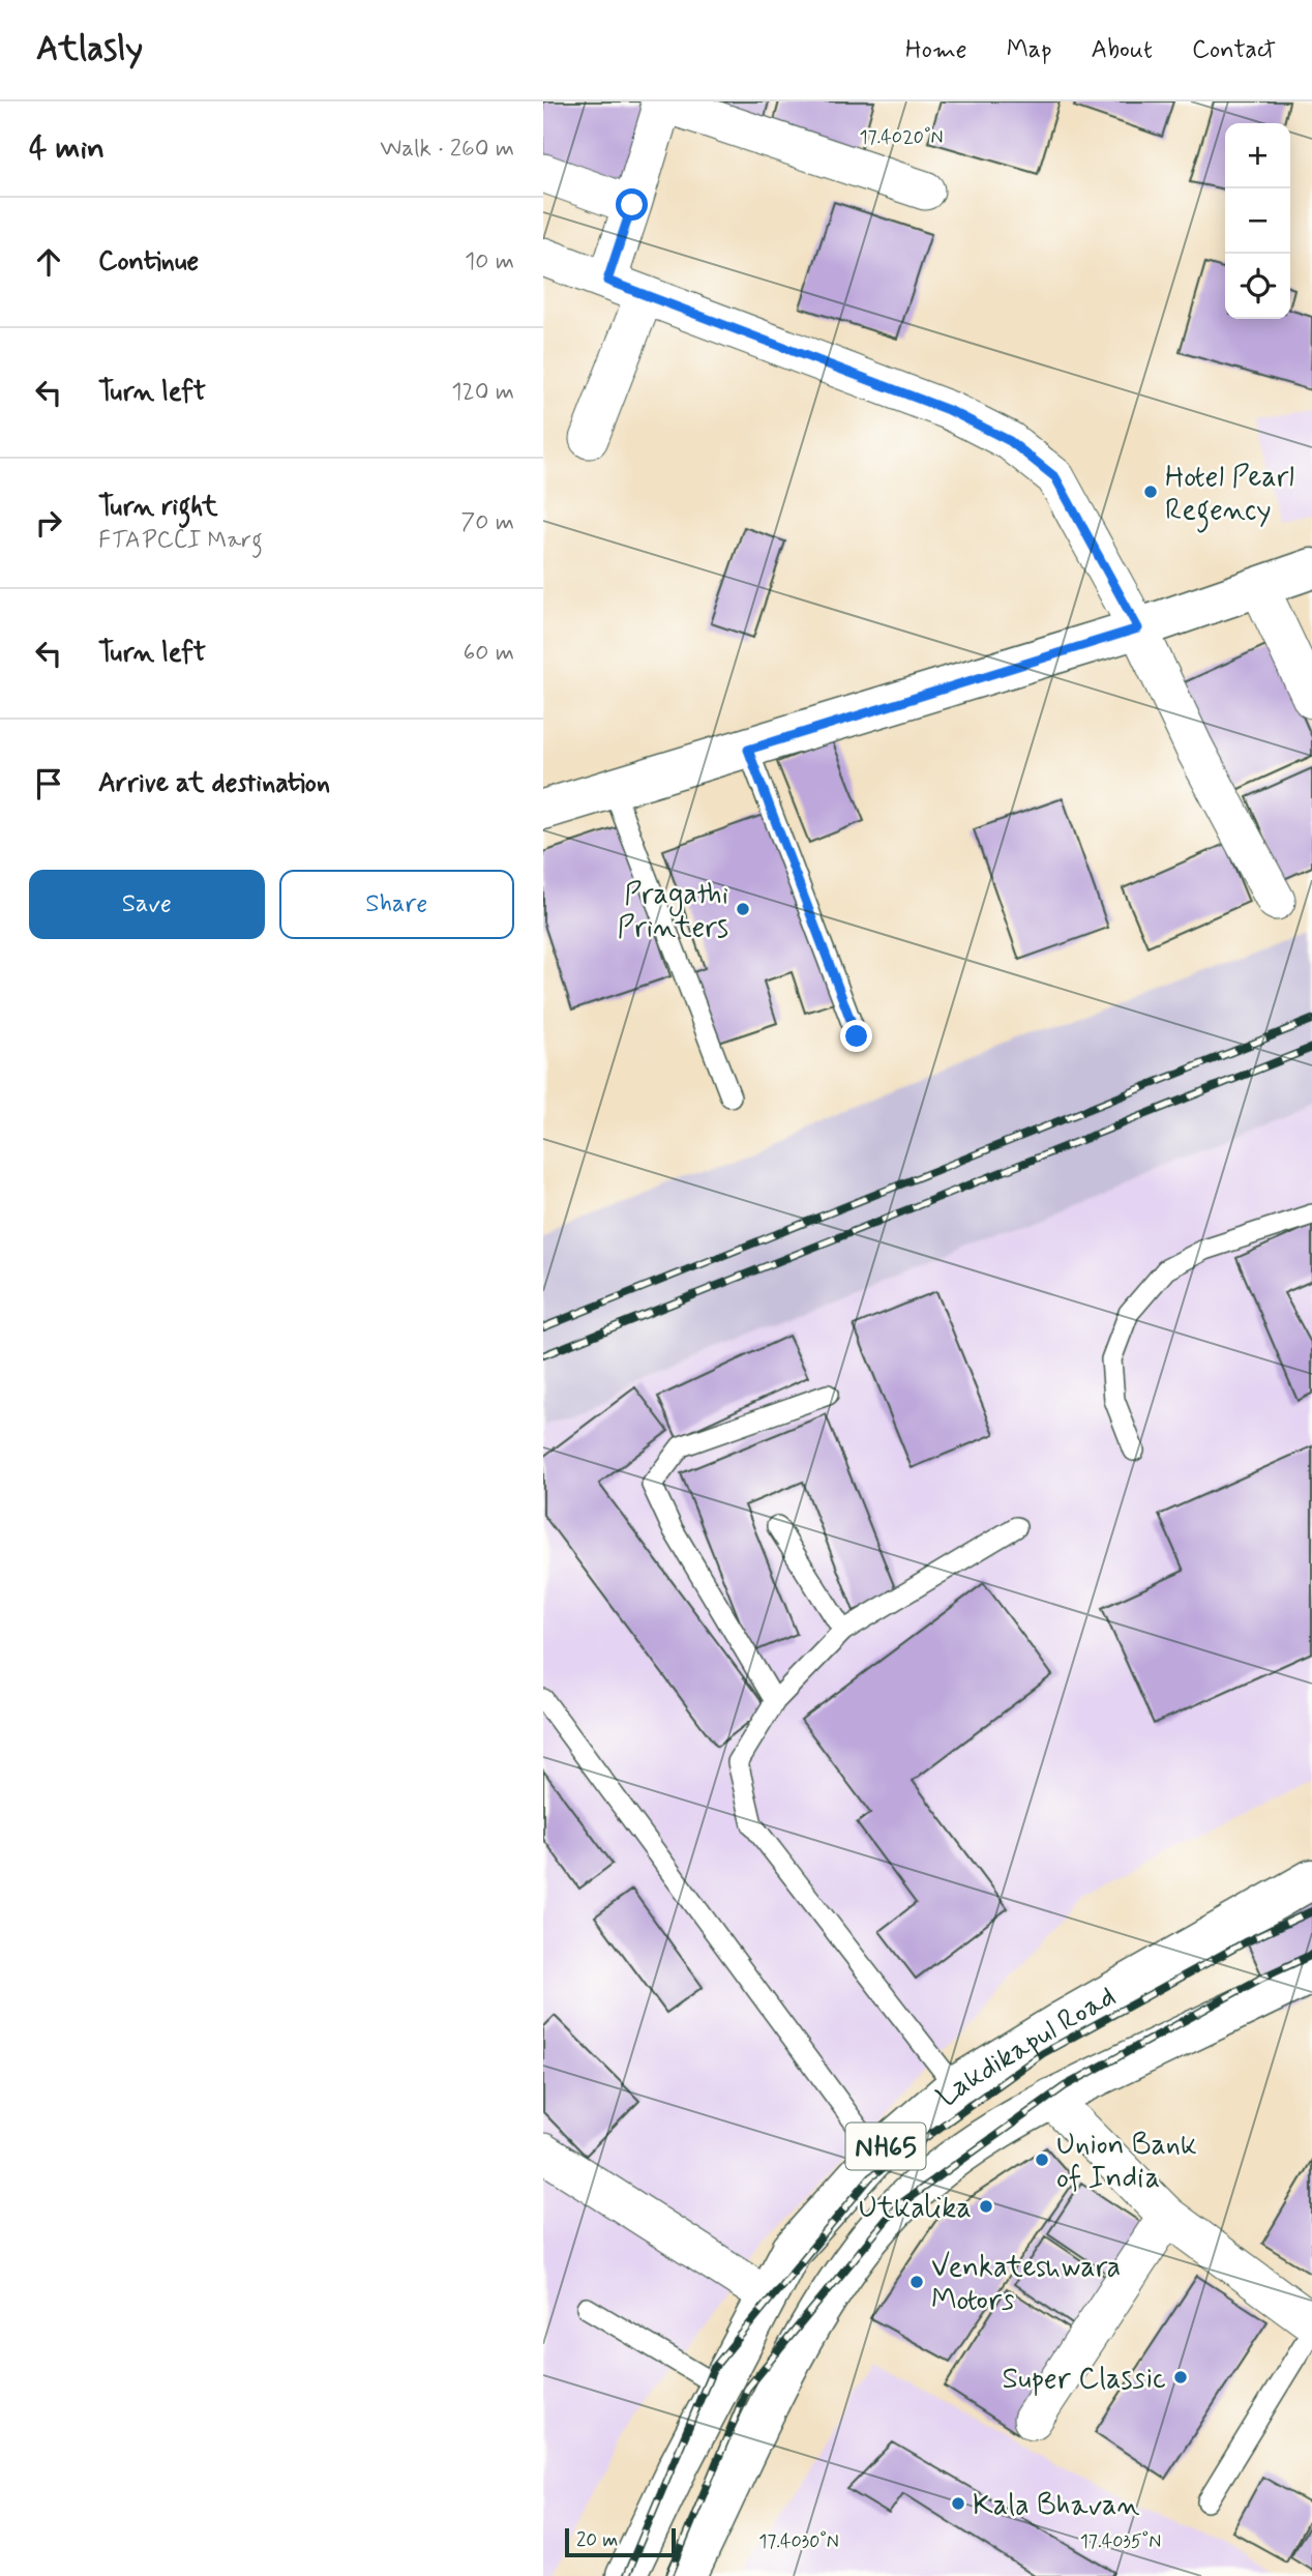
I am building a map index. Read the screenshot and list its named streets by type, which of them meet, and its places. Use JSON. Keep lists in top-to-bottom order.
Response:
{
  "streets": {
    "main road": ["Lakdikapul Road", "NH65"]
  },
  "places": [
    "Hotel Pearl Regency",
    "Pragathi Printers",
    "Union Bank of India",
    "Utkalika",
    "Venkateshwara Motors",
    "Super Classic",
    "Kala Bhavan"
  ],
  "scale_bar": "20 m",
  "page": {
    "header": "Atlasly",
    "nav": [
      "Home",
      "Map",
      "About",
      "Contact"
    ],
    "heading": ["4 min", "Walk · 260 m"],
    "map_buttons": ["+", "−"],
    "list": [
      ["Continue", "10 m"],
      ["Turn left", "120 m"],
      ["Turn right", "FTAPCCI Marg", "70 m"],
      ["Turn left", "60 m"],
      "Arrive at destination"
    ],
    "buttons": ["Save", "Share"],
    "scale": "20 m"
  },
  "coordinates": ["17.4020°N", "17.4030°N", "17.4035°N"]
}
